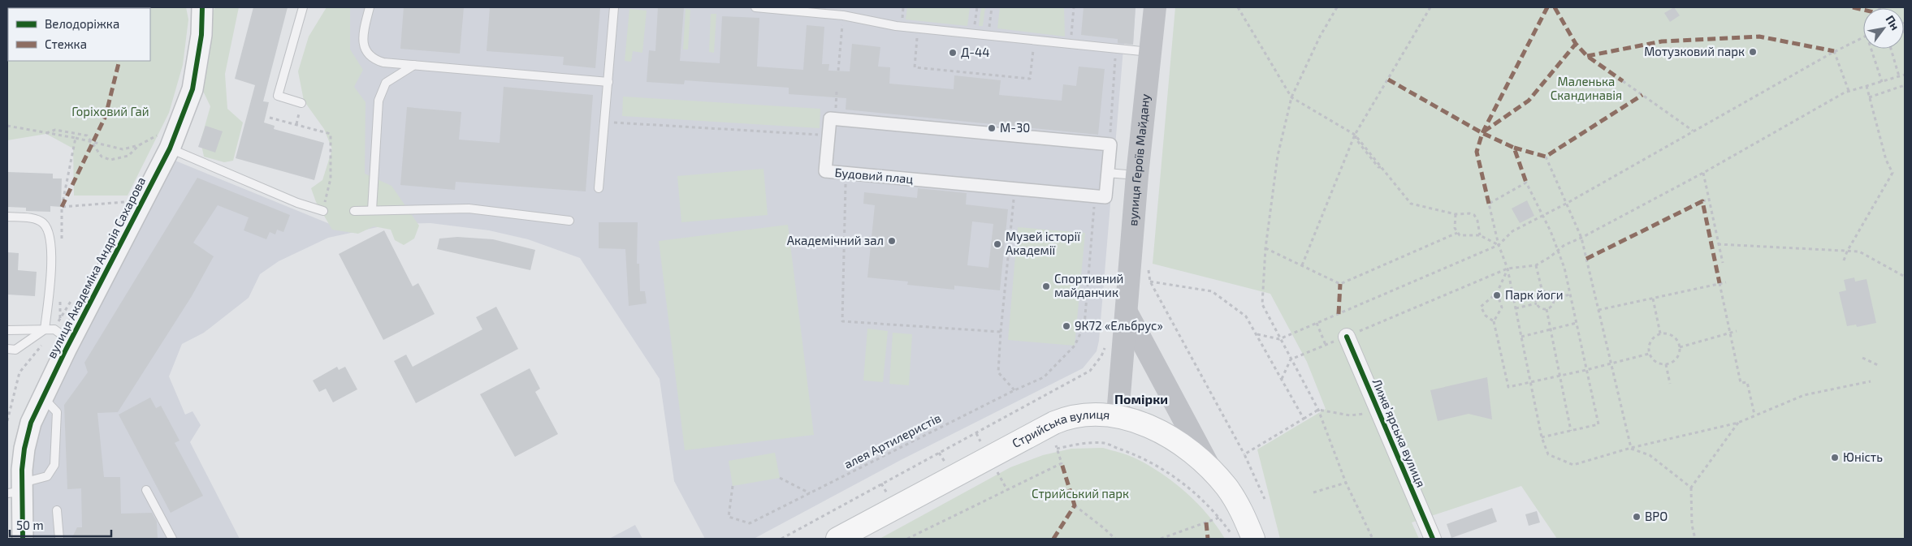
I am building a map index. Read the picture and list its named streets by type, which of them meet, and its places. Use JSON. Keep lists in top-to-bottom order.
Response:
{
  "streets": {
    "main road": ["вулиця Героїв Майдану", "Стрийська вулиця"],
    "street": ["Будовий плац", "вулиця Академіка Андрія Сахарова", "Лижвʼярська вулиця"],
    "path": ["алея Артилеристів"]
  },
  "crossings": [
    ["вулиця Героїв Майдану", "Стрийська вулиця"],
    ["Будовий плац", "алея Артилеристів"]
  ],
  "districts": ["Помірки"],
  "parks": ["Маленька Скандинавія", "Горіховий Гай", "Стрийський парк"],
  "places": [
    "Мотузковий парк",
    "Д-44",
    "М-30",
    "Академічний зал",
    "Музей історії Академії",
    "Спортивний майданчик",
    "Парк йоги",
    "9К72 «Ельбрус»",
    "Юність",
    "ВРО"
  ],
  "legend": ["Велодоріжка", "Стежка"],
  "scale_bar": "50 m",
  "north": "top right"
}
